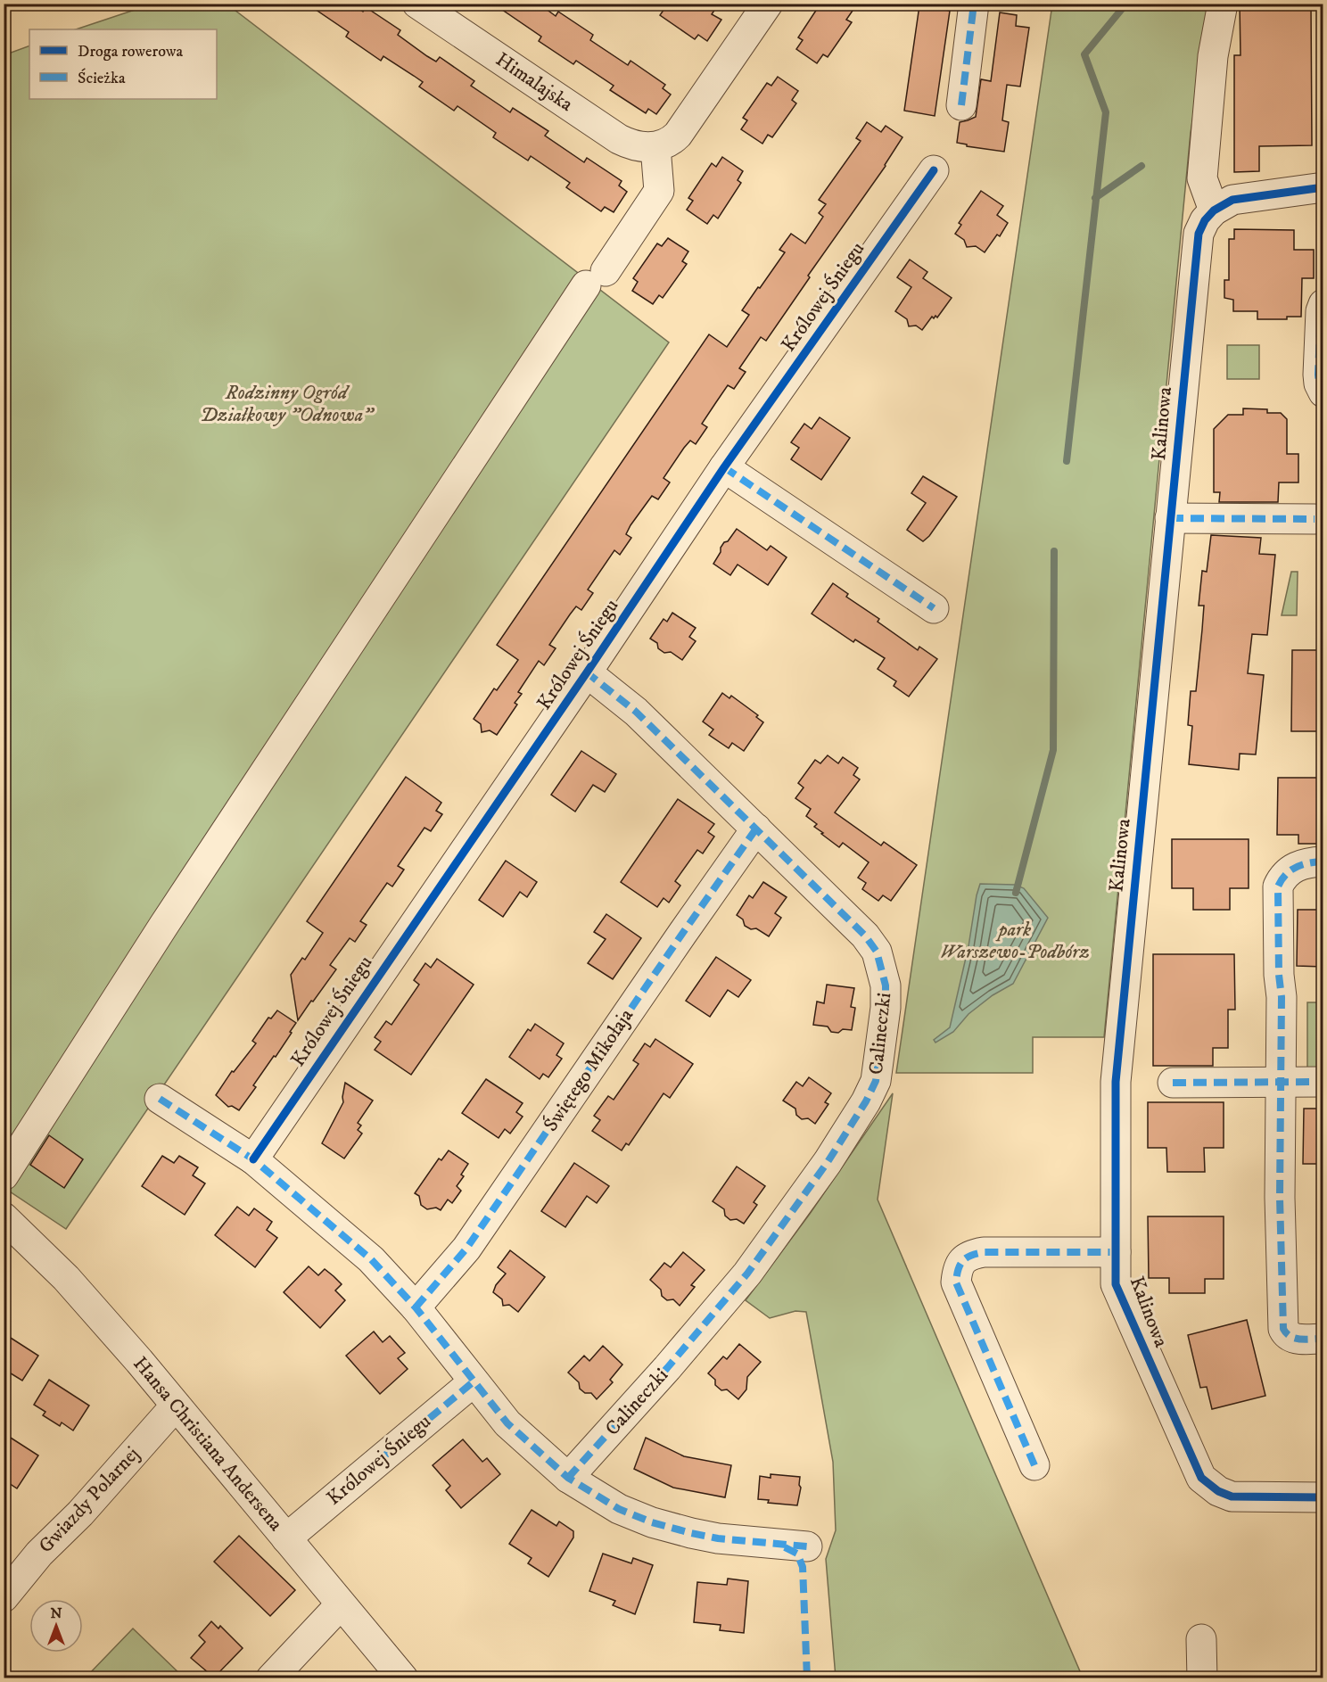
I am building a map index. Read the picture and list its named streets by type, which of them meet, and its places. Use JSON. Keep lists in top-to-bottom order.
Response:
{
  "streets": {
    "street": [
      "Himalajska",
      "Królowej Śniegu",
      "Kalinowa",
      "Calineczki",
      "Świętego Mikołaja",
      "Hansa Christiana Andersena",
      "Gwiazdy Polarnej"
    ]
  },
  "crossings": [
    ["Królowej Śniegu", "Calineczki"],
    ["Królowej Śniegu", "Hansa Christiana Andersena"],
    ["Calineczki", "Świętego Mikołaja"],
    ["Hansa Christiana Andersena", "Gwiazdy Polarnej"]
  ],
  "parks": ["Rodzinny Ogród Działkowy \"Odnowa\"", "park Warszewo-Podbórz"],
  "legend": ["Droga rowerowa", "Ścieżka"],
  "north": "top"
}
